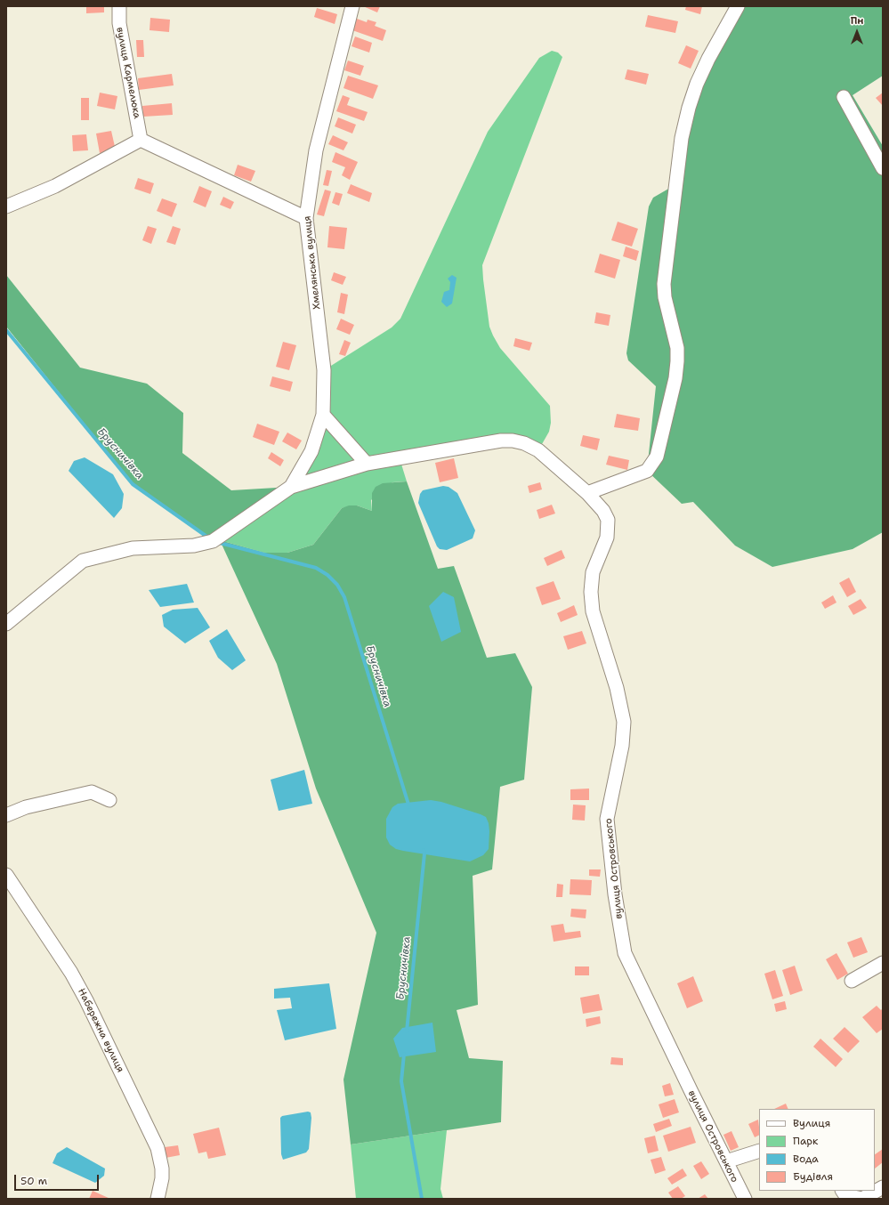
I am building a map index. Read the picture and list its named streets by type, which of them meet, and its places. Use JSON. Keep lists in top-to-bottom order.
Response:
{
  "streets": {
    "street": [
      "вулиця Кармелюка",
      "Хмелянська вулиця",
      "вулиця Островського",
      "Набережна вулиця"
    ]
  },
  "water": ["Брусничівка"],
  "legend": [
    "Вулиця",
    "Парк",
    "Вода",
    "Будівля"
  ],
  "scale_bar": "50 m",
  "north": "top"
}
